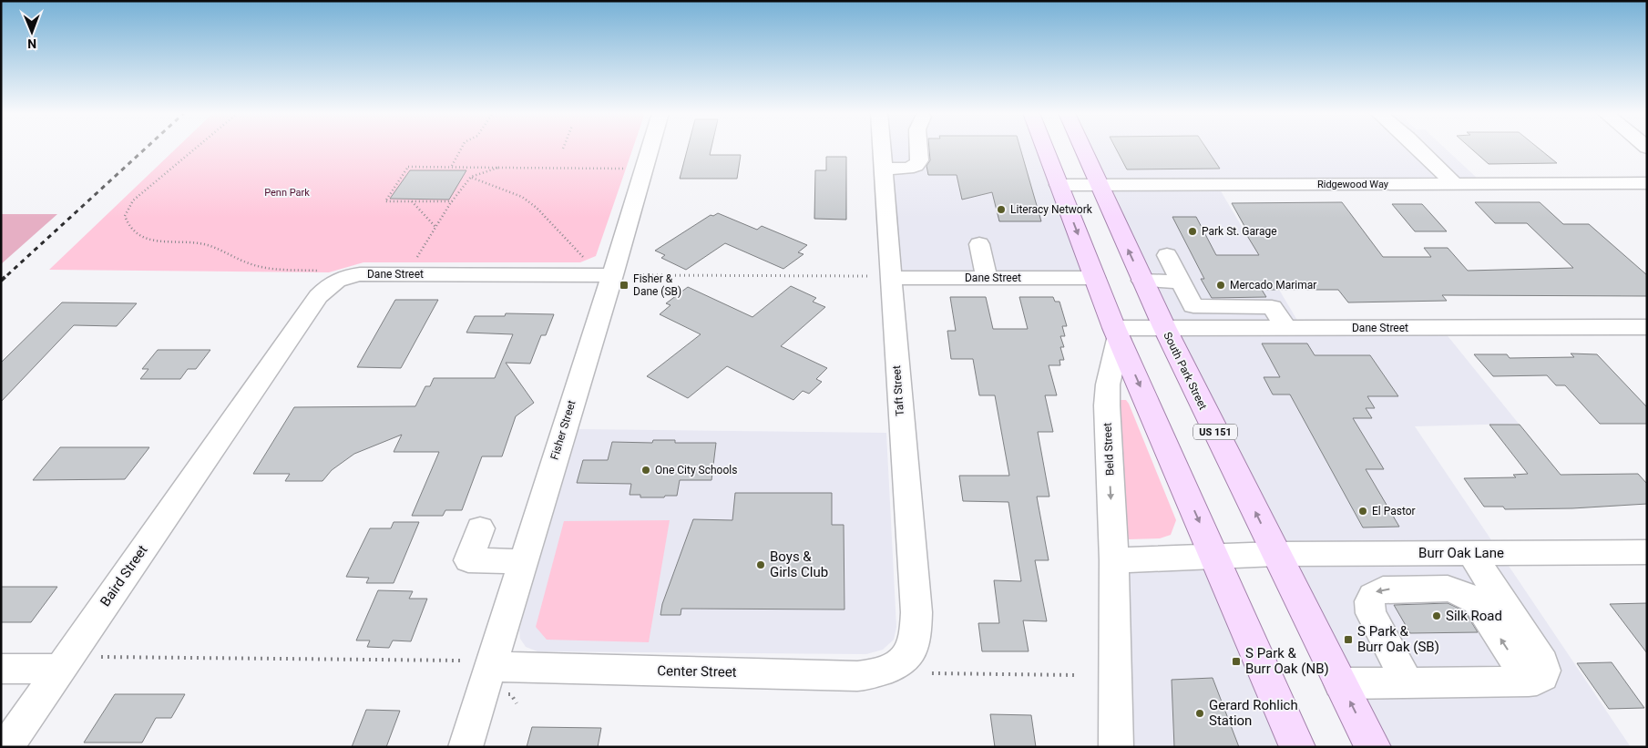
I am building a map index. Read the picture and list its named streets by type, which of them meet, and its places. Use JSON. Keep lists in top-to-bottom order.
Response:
{
  "streets": {
    "main road": ["South Park Street", "US 151"],
    "street": [
      "Ridgewood Way",
      "Dane Street",
      "Taft Street",
      "Fisher Street",
      "Beld Street",
      "Burr Oak Lane",
      "Baird Street",
      "Center Street"
    ]
  },
  "crossings": [
    ["Ridgewood Way", "South Park Street"],
    ["Dane Street", "South Park Street"],
    ["Dane Street", "Taft Street"],
    ["Dane Street", "Fisher Street"],
    ["Dane Street", "Beld Street"],
    ["Dane Street", "Baird Street"],
    ["South Park Street", "Burr Oak Lane"],
    ["Taft Street", "Center Street"],
    ["Fisher Street", "Center Street"]
  ],
  "one_way": ["Beld Street"],
  "parks": ["Penn Park"],
  "places": {
    "other": [
      "Literacy Network",
      "Park St. Garage",
      "Mercado Marimar",
      "One City Schools",
      "El Pastor",
      "Boys & Girls Club",
      "Silk Road",
      "Gerard Rohlich Station"
    ],
    "transit": ["Fisher & Dane (SB)", "S Park & Burr Oak (SB)", "S Park & Burr Oak (NB)"]
  },
  "north": "bottom"
}
